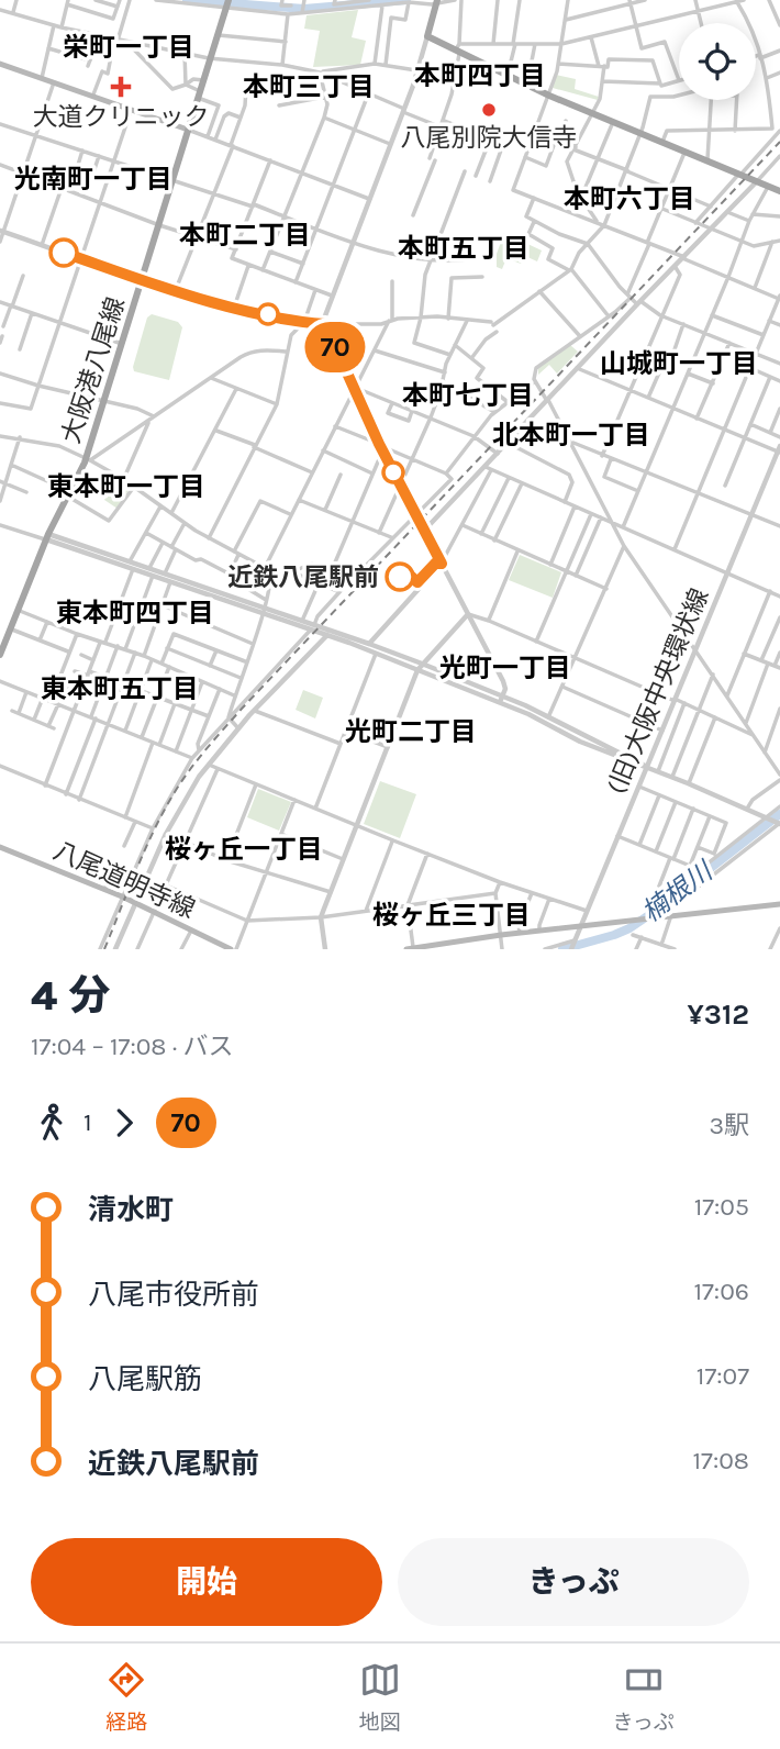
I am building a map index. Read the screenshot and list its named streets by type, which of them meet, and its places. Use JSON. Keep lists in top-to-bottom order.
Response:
{
  "streets": {
    "main road": ["大阪港八尾線", "八尾道明寺線"],
    "street": ["(旧)大阪中央環状線"]
  },
  "districts": [
    "栄町一丁目",
    "本町四丁目",
    "本町三丁目",
    "光南町一丁目",
    "本町六丁目",
    "本町二丁目",
    "本町五丁目",
    "山城町一丁目",
    "本町七丁目",
    "北本町一丁目",
    "東本町一丁目",
    "東本町四丁目",
    "光町一丁目",
    "東本町五丁目",
    "光町二丁目",
    "桜ヶ丘一丁目",
    "桜ヶ丘三丁目"
  ],
  "water": ["楠根川"],
  "places": {
    "health": ["大道クリニック"],
    "other": ["八尾別院大信寺", "近鉄八尾駅前"]
  },
  "lines": ["bus line 70"],
  "page": {
    "on_map": "70",
    "heading": ["4 分", "17:04 – 17:08 · バス", "¥312"],
    "legs": ["1", "70", "3駅"],
    "list": [
      {
        "name": "清水町",
        "value": "17:05"
      },
      {
        "name": "八尾市役所前",
        "value": "17:06"
      },
      {
        "name": "八尾駅筋",
        "value": "17:07"
      },
      {
        "name": "近鉄八尾駅前",
        "value": "17:08"
      }
    ],
    "buttons": ["開始", "きっぷ"],
    "tabs": ["経路", "地図", "きっぷ"]
  }
}
